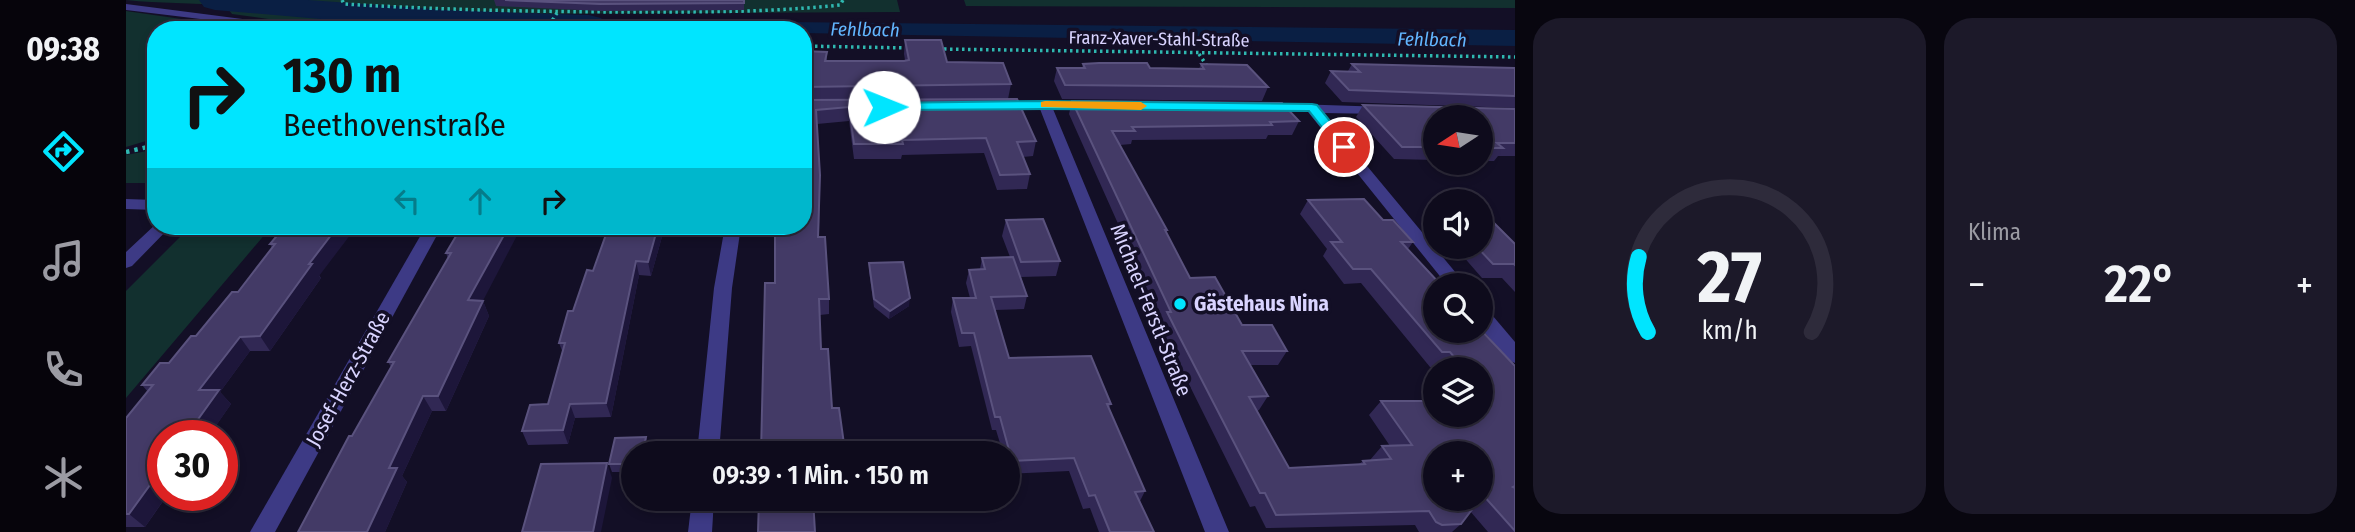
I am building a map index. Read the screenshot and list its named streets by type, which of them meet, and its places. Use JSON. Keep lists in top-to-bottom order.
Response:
{
  "streets": {
    "street": ["Michael-Ferstl-Straße", "Josef-Herz-Straße"],
    "path": ["Franz-Xaver-Stahl-Straße"]
  },
  "water": ["Fehlbach"],
  "places": ["Gästehaus Nina"],
  "north": "left",
  "page": {
    "tabs": "09:38",
    "tile": "Klima",
    "turn": ["130 m", "Beethovenstraße"],
    "map_buttons": "+",
    "heat": ["−", "22°", "+"],
    "limit": "30",
    "trip": "09:39 · 1 Min. · 150 m",
    "gauge": ["27", "km/h"]
  }
}
